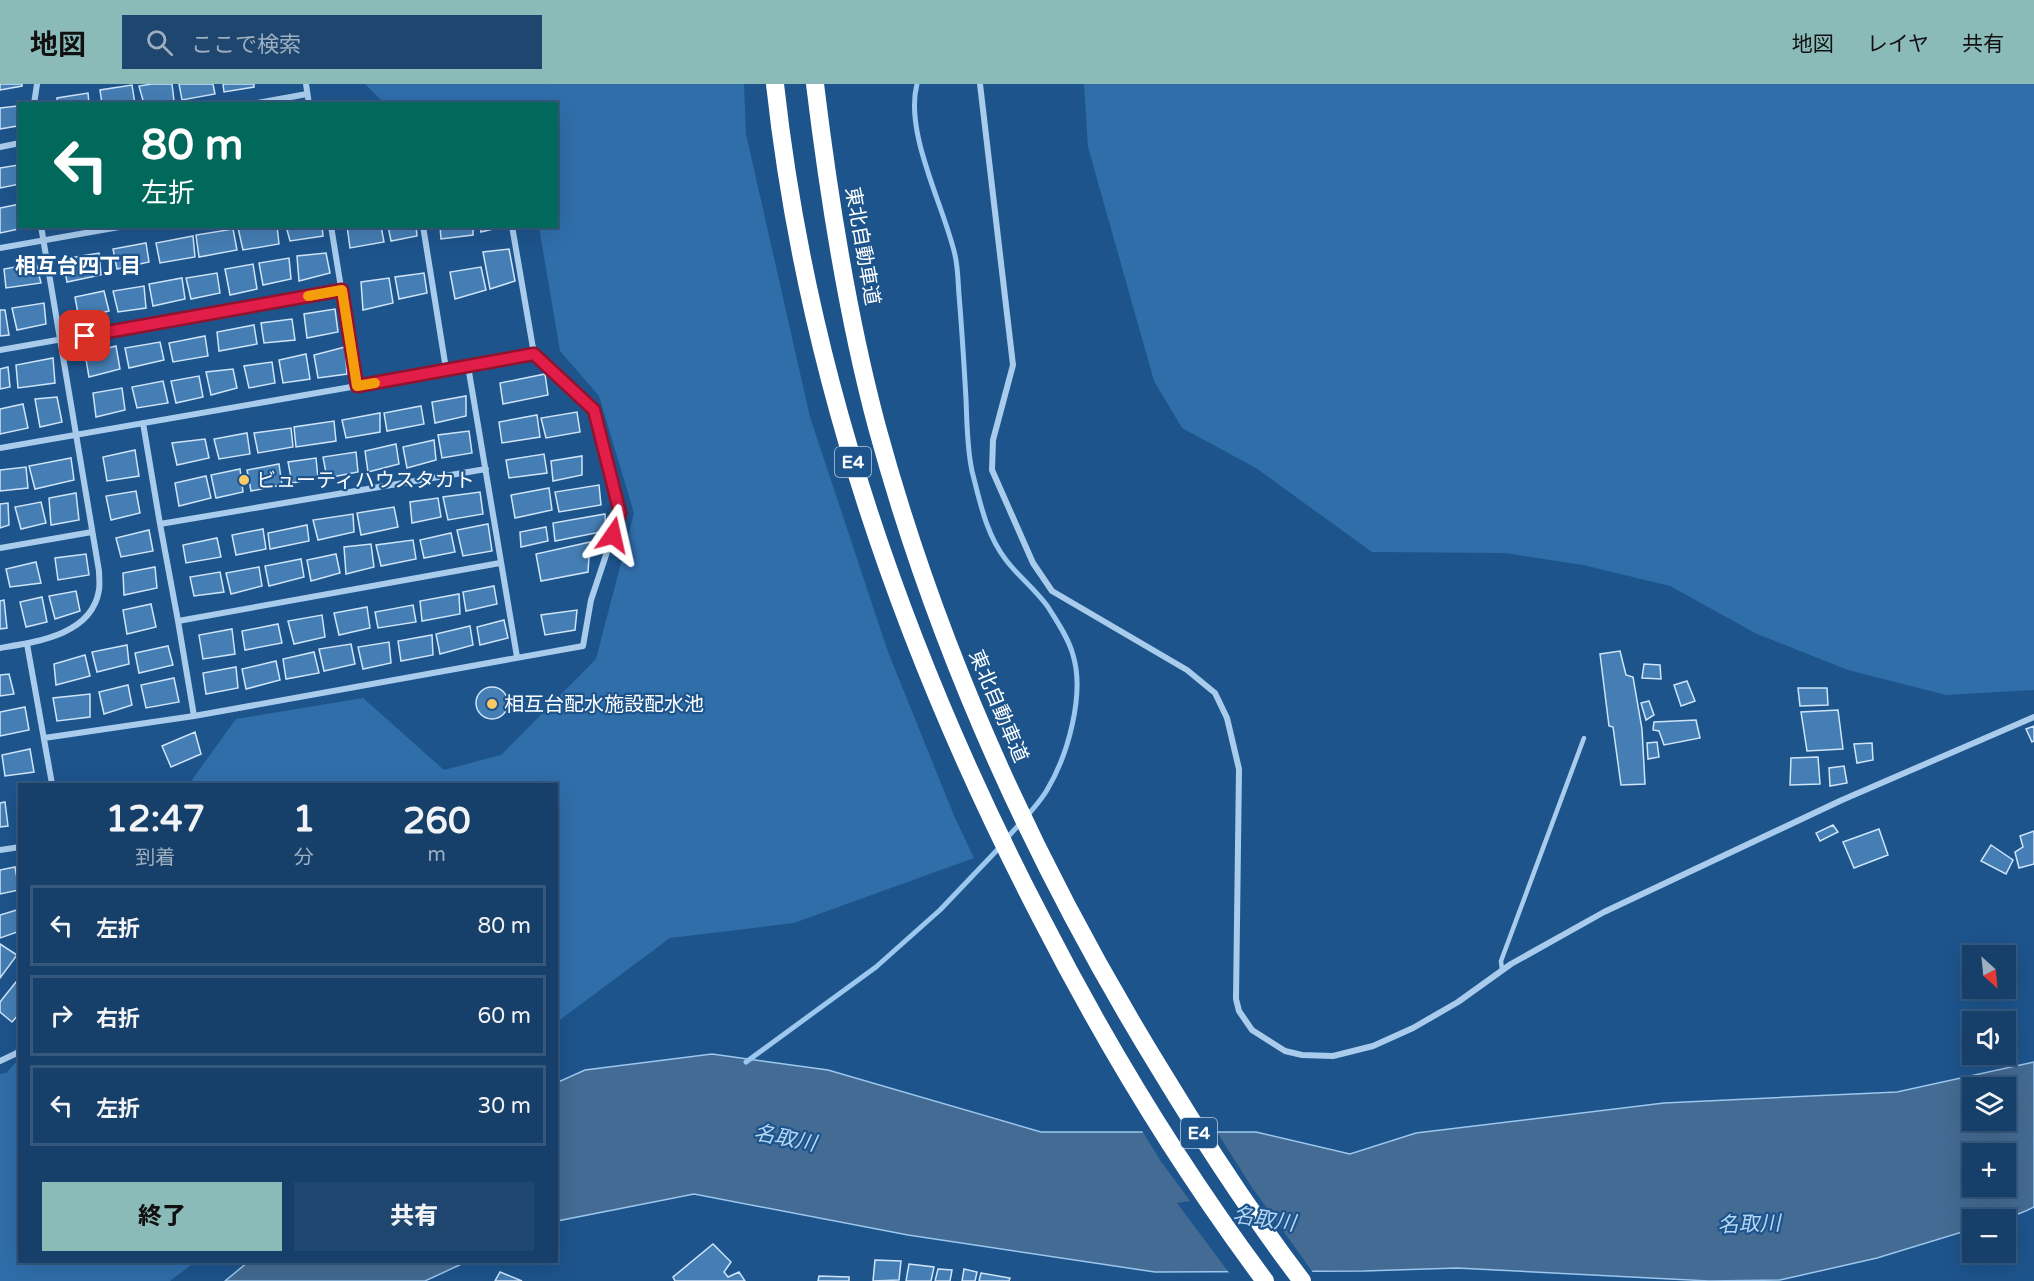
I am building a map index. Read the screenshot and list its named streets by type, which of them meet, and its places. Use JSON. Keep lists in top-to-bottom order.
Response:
{
  "streets": {
    "highway": ["東北自動車道", "E4"]
  },
  "districts": ["相互台四丁目"],
  "water": ["名取川"],
  "places": ["ビューティハウスタカト", "相互台配水施設配水池"],
  "north": "bottom right",
  "page": {
    "header": "地図",
    "search": "ここで検索",
    "nav": ["地図", "レイヤ", "共有"],
    "turn": ["80 m", "左折"],
    "eta": [
      "12:47",
      "到着",
      "1",
      "分",
      "260",
      "m"
    ],
    "list": [
      {
        "name": "左折",
        "value": "80 m"
      },
      {
        "name": "右折",
        "value": "60 m"
      },
      {
        "name": "左折",
        "value": "30 m"
      }
    ],
    "map_buttons": ["+", "−"],
    "buttons": ["終了", "共有"]
  }
}
